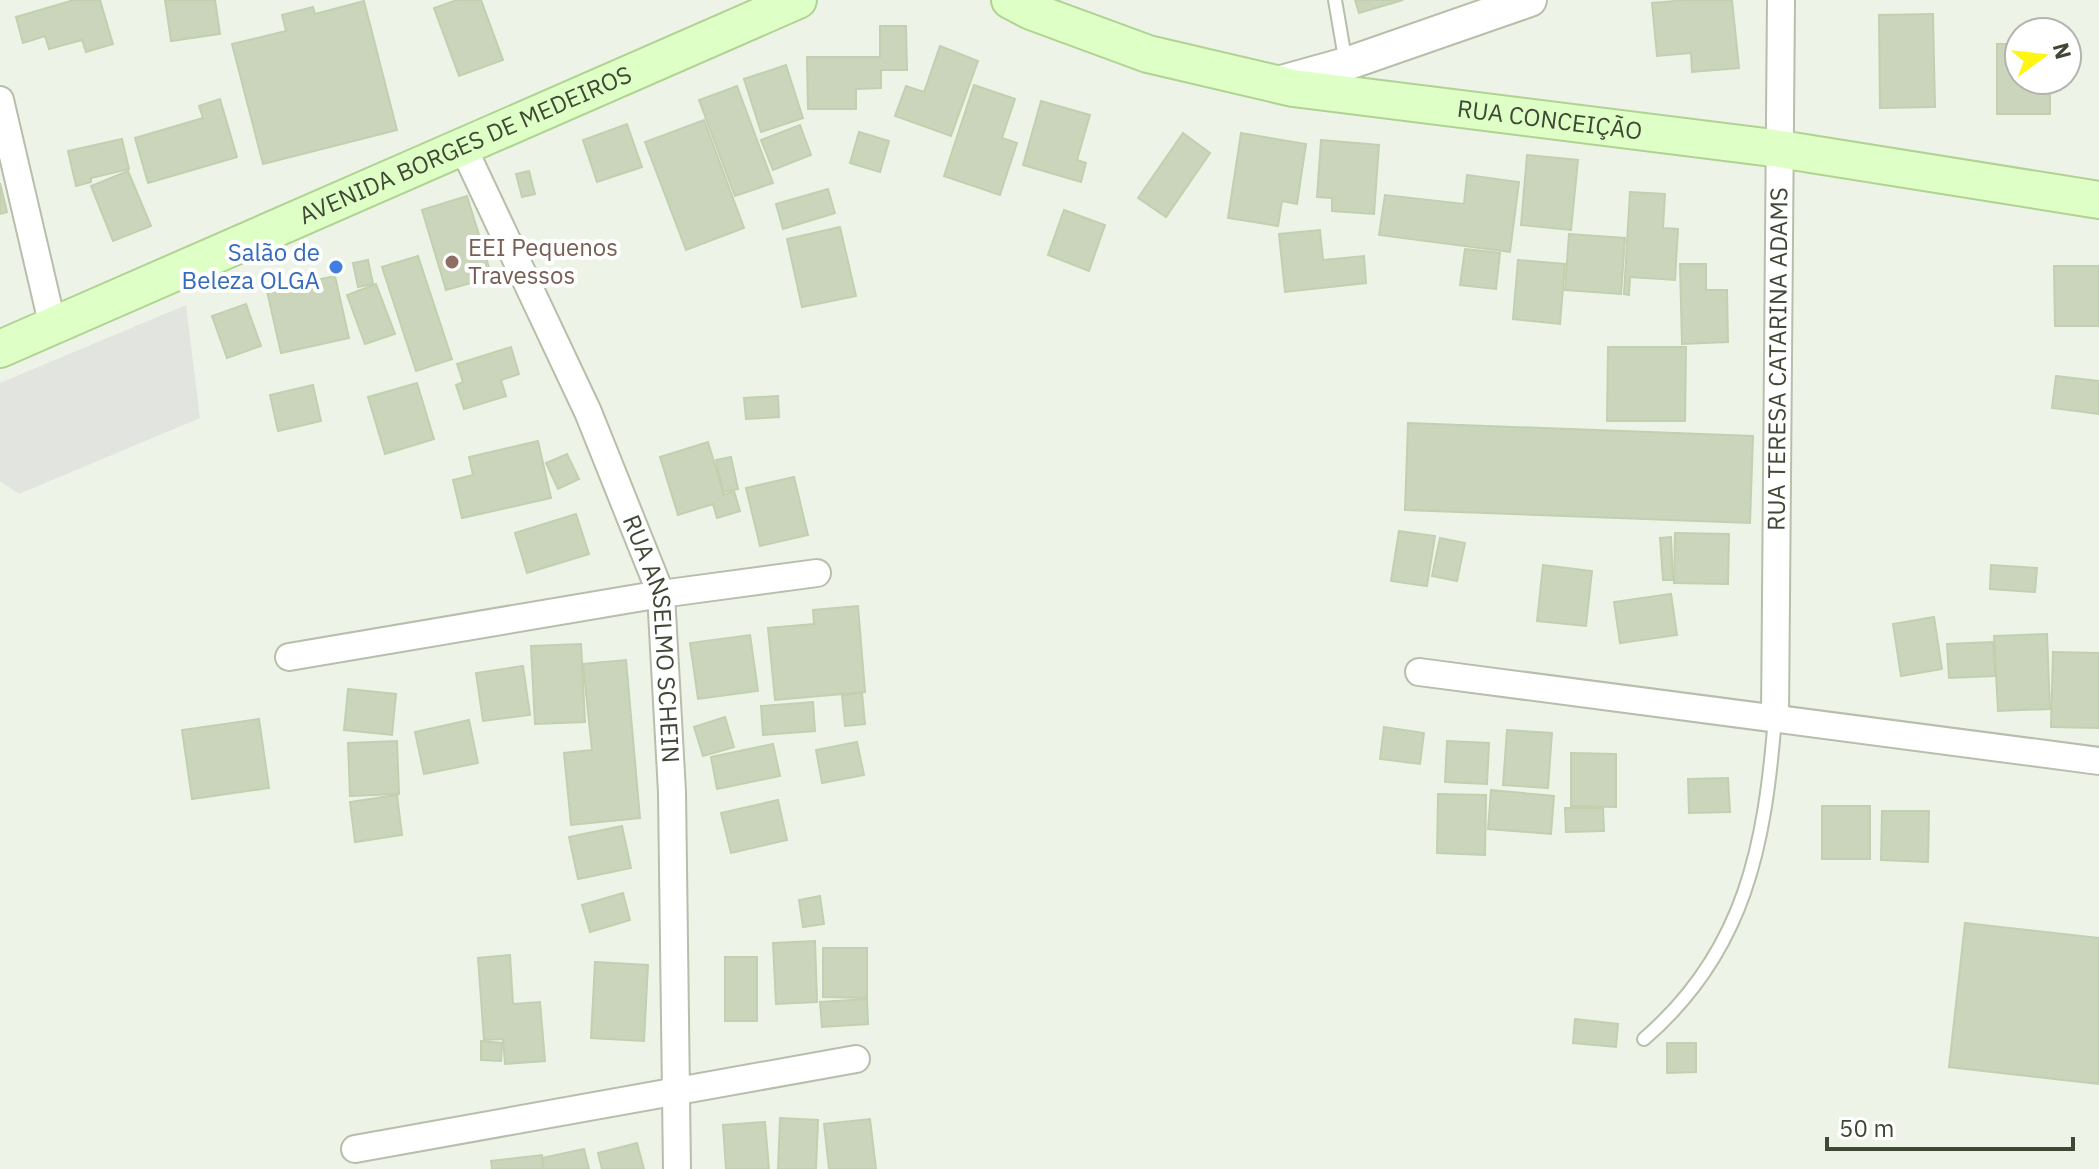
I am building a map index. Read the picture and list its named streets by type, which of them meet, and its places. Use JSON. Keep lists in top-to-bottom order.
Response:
{
  "streets": {
    "main road": ["RUA CONCEIÇÃO", "AVENIDA BORGES DE MEDEIROS"],
    "street": ["RUA TERESA CATARINA ADAMS", "RUA ANSELMO SCHEIN"]
  },
  "crossings": [
    ["RUA CONCEIÇÃO", "RUA TERESA CATARINA ADAMS"],
    ["AVENIDA BORGES DE MEDEIROS", "RUA ANSELMO SCHEIN"]
  ],
  "places": ["EEI Pequenos Travessos", "Salão de Beleza OLGA"],
  "scale_bar": "50 m",
  "north": "right"
}
